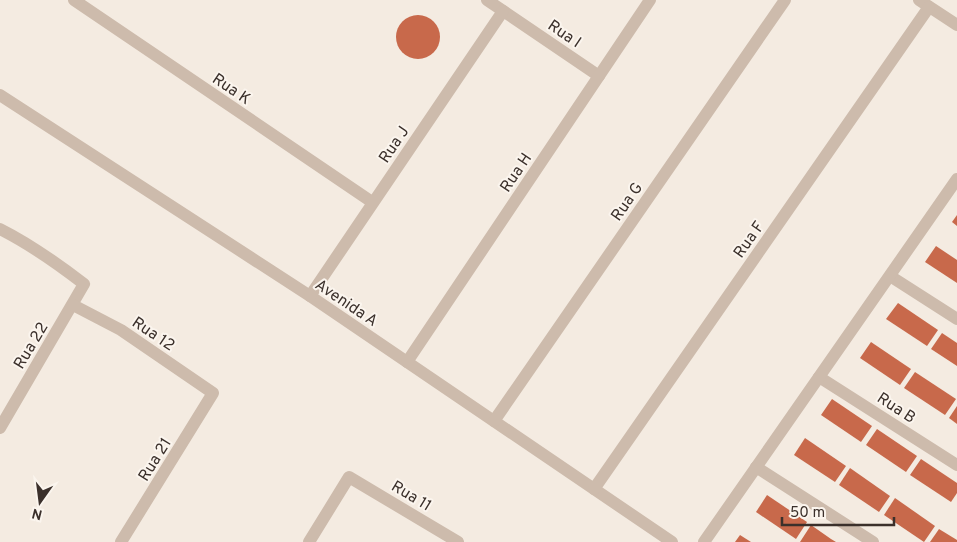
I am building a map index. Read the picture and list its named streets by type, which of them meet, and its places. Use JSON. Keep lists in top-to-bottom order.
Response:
{
  "streets": {
    "street": [
      "Rua I",
      "Rua K",
      "Rua J",
      "Rua H",
      "Rua G",
      "Rua F",
      "Avenida A",
      "Rua 12",
      "Rua 22",
      "Rua B",
      "Rua 21",
      "Rua 11"
    ]
  },
  "crossings": [
    ["Rua I", "Rua J"],
    ["Rua I", "Rua H"],
    ["Rua K", "Rua J"],
    ["Rua J", "Avenida A"],
    ["Rua H", "Avenida A"],
    ["Rua G", "Avenida A"],
    ["Rua F", "Avenida A"],
    ["Rua 12", "Rua 22"],
    ["Rua 12", "Rua 21"]
  ],
  "scale_bar": "50 m",
  "north": "bottom"
}
